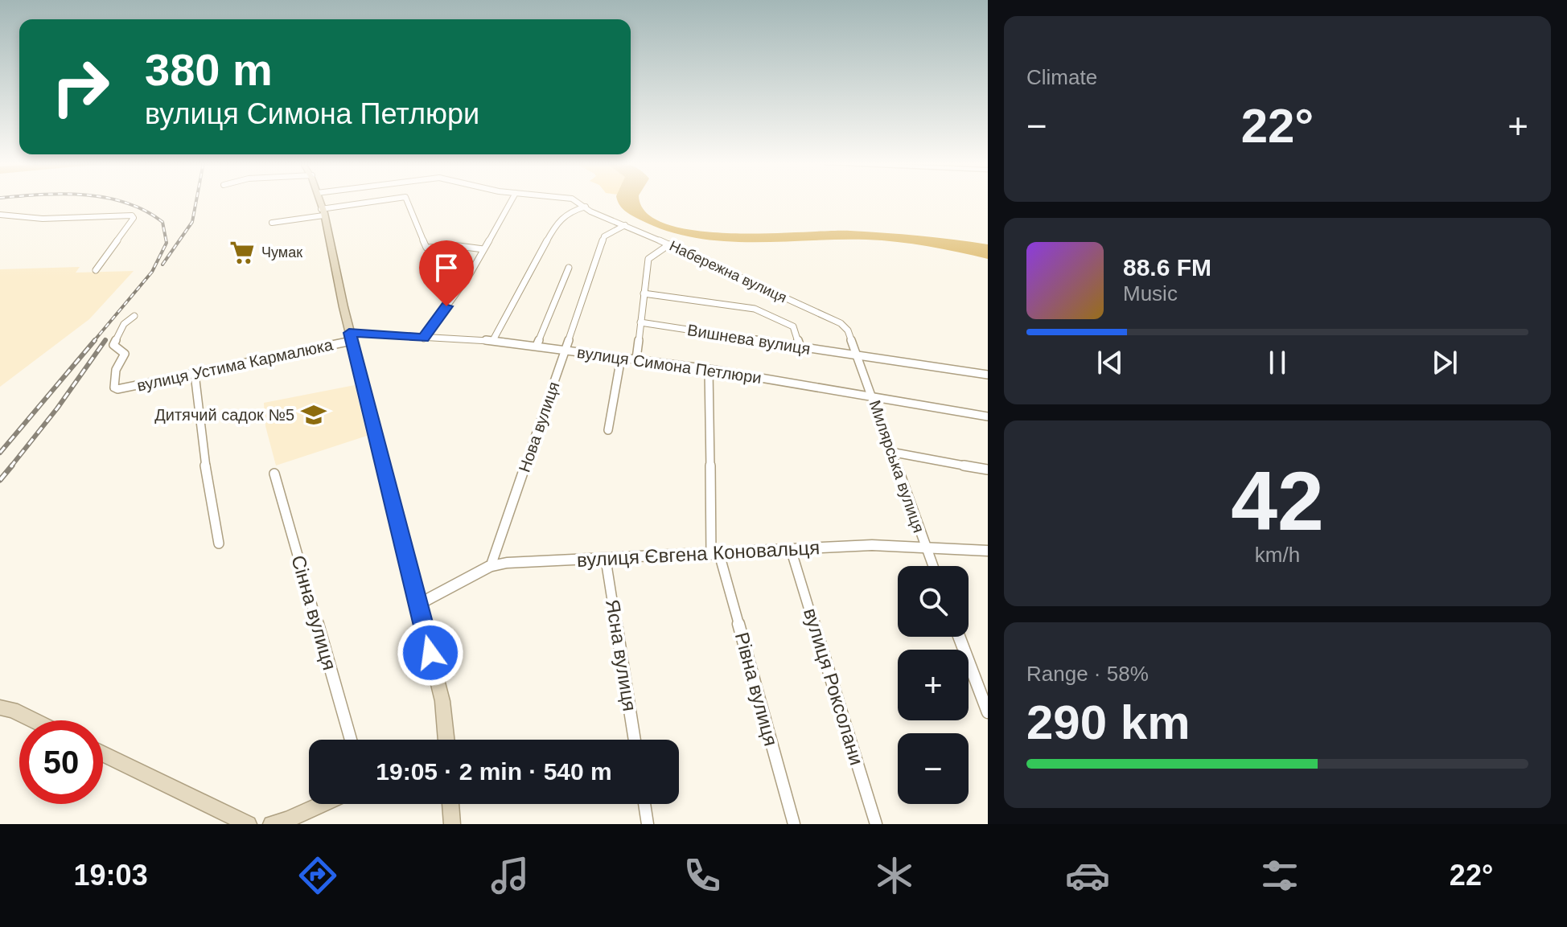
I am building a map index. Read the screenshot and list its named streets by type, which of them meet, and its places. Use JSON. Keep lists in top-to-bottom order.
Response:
{
  "streets": {
    "street": [
      "Набережна вулиця",
      "Вишнева вулиця",
      "вулиця Устима Кармалюка",
      "вулиця Симона Петлюри",
      "Нова вулиця",
      "Милярська вулиця",
      "вулиця Євгена Коновальця",
      "Сінна вулиця",
      "Ясна вулиця",
      "вулиця Роксолани",
      "Рівна вулиця"
    ]
  },
  "crossings": [
    ["Набережна вулиця", "Вишнева вулиця"],
    ["Набережна вулиця", "Нова вулиця"],
    ["Набережна вулиця", "Милярська вулиця"],
    ["Вишнева вулиця", "Милярська вулиця"],
    ["вулиця Устима Кармалюка", "вулиця Симона Петлюри"],
    ["вулиця Симона Петлюри", "Нова вулиця"],
    ["вулиця Симона Петлюри", "Милярська вулиця"],
    ["вулиця Симона Петлюри", "Рівна вулиця"],
    ["Нова вулиця", "вулиця Євгена Коновальця"],
    ["Милярська вулиця", "вулиця Євгена Коновальця"],
    ["вулиця Євгена Коновальця", "Ясна вулиця"],
    ["вулиця Євгена Коновальця", "вулиця Роксолани"],
    ["вулиця Євгена Коновальця", "Рівна вулиця"]
  ],
  "places": {
    "supermarket": ["Чумак"],
    "school or university": ["Дитячий садок №5"]
  },
  "page": {
    "tile": [
      "Climate",
      ["42", "km/h"],
      ["Range · 58%", "290 km"]
    ],
    "turn": ["380 m", "вулиця Симона Петлюри"],
    "heat": ["−", "22°", "+"],
    "song": ["88.6 FM", "Music"],
    "map_buttons": ["+", "−"],
    "limit": "50",
    "trip": "19:05 · 2 min · 540 m",
    "tabs": ["19:03", "22°"]
  }
}
